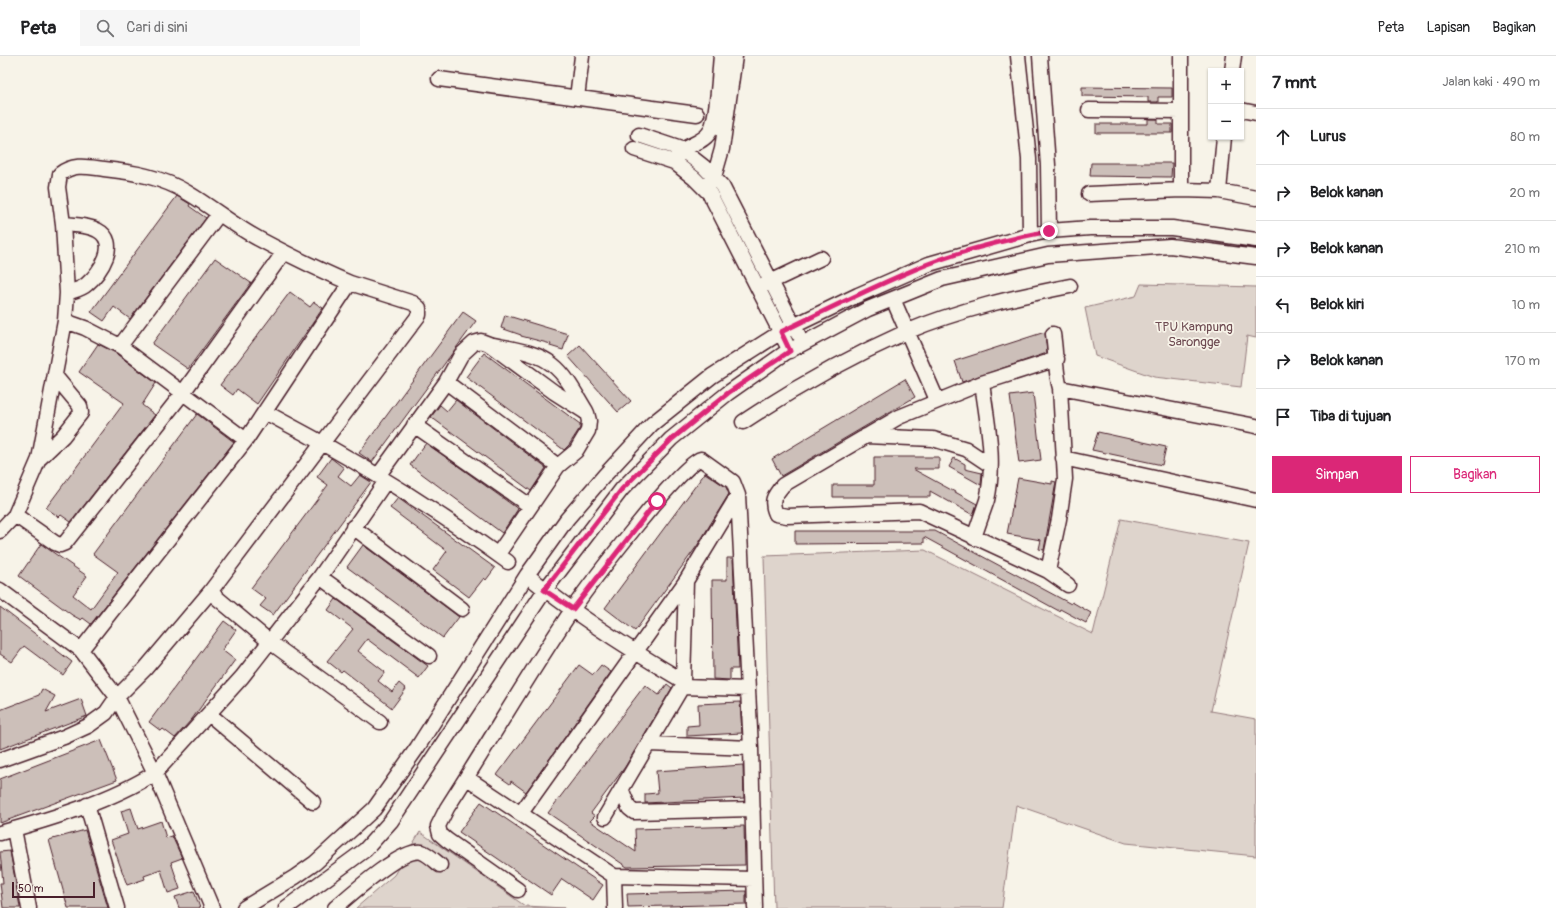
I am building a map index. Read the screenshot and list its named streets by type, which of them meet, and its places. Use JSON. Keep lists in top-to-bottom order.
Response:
{
  "parks": ["TPU Kampung Sarongge"],
  "scale_bar": "50 m",
  "page": {
    "header": "Peta",
    "search": "Cari di sini",
    "nav": ["Peta", "Lapisan", "Bagikan"],
    "heading": ["7 mnt", "Jalan kaki · 490 m"],
    "map_buttons": ["+", "−"],
    "list": [
      ["Lurus", "80 m"],
      ["Belok kanan", "20 m"],
      ["Belok kanan", "210 m"],
      ["Belok kiri", "10 m"],
      ["Belok kanan", "170 m"],
      "Tiba di tujuan"
    ],
    "buttons": ["Simpan", "Bagikan"],
    "scale": "50 m"
  }
}
